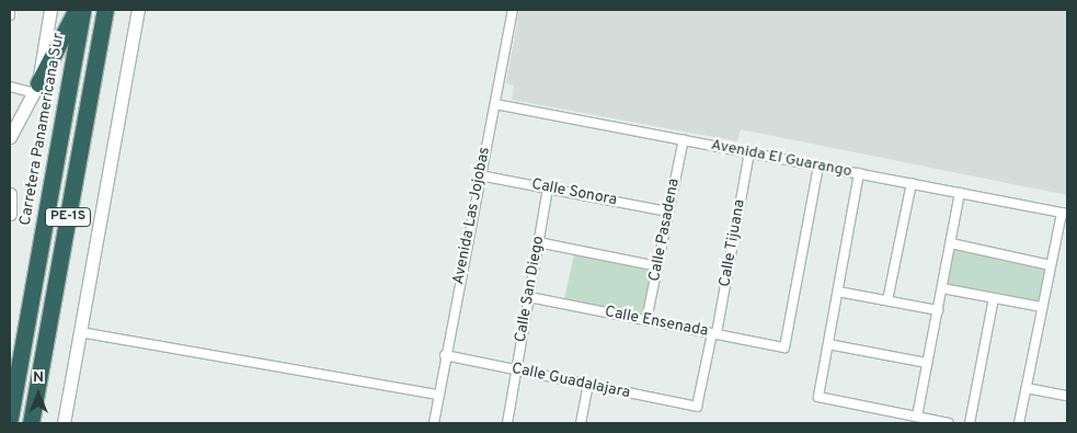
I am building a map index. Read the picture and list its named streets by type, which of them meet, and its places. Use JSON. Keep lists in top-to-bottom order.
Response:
{
  "streets": {
    "highway": ["Carretera Panamericana Sur", "PE-1S"],
    "street": [
      "Avenida El Guarango",
      "Calle Sonora",
      "Avenida Las Jojobas",
      "Calle Pasadena",
      "Calle Tijuana",
      "Calle San Diego",
      "Calle Ensenada",
      "Calle Guadalajara"
    ]
  },
  "crossings": [
    ["Avenida El Guarango", "Avenida Las Jojobas"],
    ["Avenida El Guarango", "Calle Pasadena"],
    ["Avenida El Guarango", "Calle Tijuana"],
    ["Avenida El Guarango", "Calle Ensenada"],
    ["Calle Sonora", "Avenida Las Jojobas"],
    ["Calle Sonora", "Calle Pasadena"],
    ["Calle Sonora", "Calle San Diego"],
    ["Avenida Las Jojobas", "Calle Guadalajara"],
    ["Calle Pasadena", "Calle Ensenada"],
    ["Calle Tijuana", "Calle Ensenada"],
    ["Calle Tijuana", "Calle Guadalajara"],
    ["Calle San Diego", "Calle Ensenada"],
    ["Calle San Diego", "Calle Guadalajara"]
  ],
  "north": "top"
}
